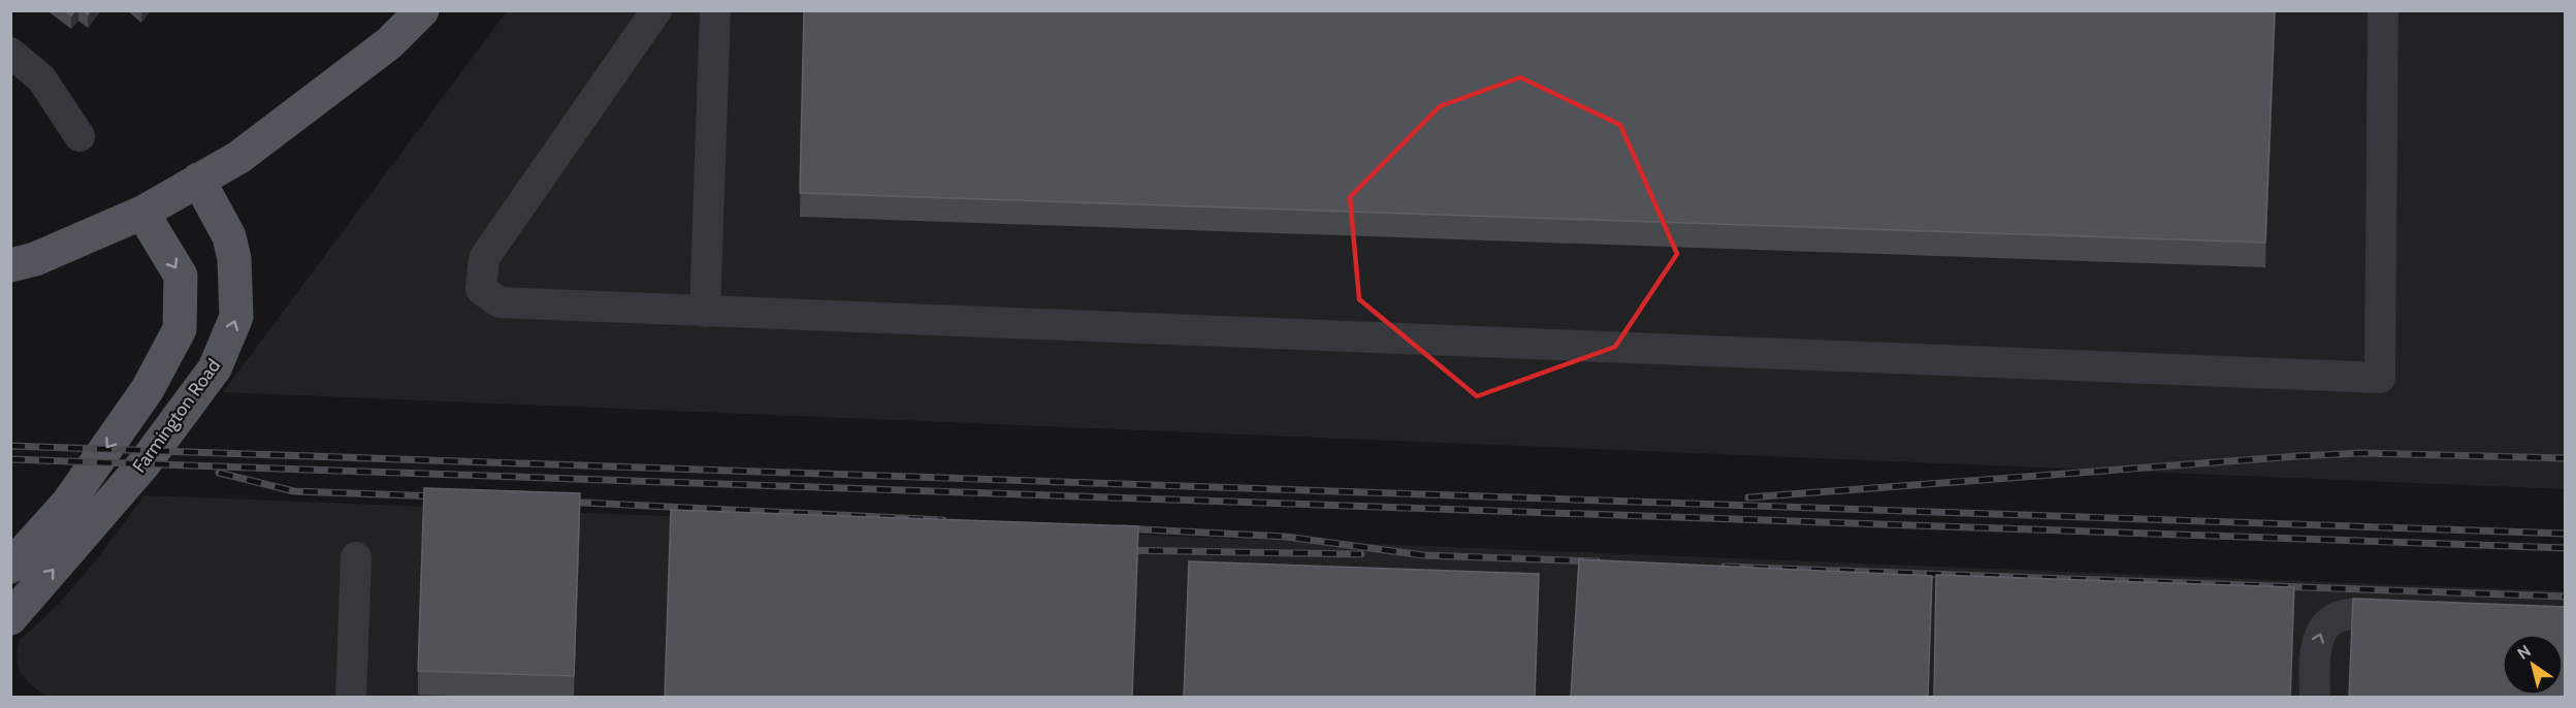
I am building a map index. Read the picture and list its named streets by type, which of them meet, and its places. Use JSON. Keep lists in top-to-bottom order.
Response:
{
  "streets": {
    "main road": ["Farmington Road"]
  },
  "north": "top left"
}
